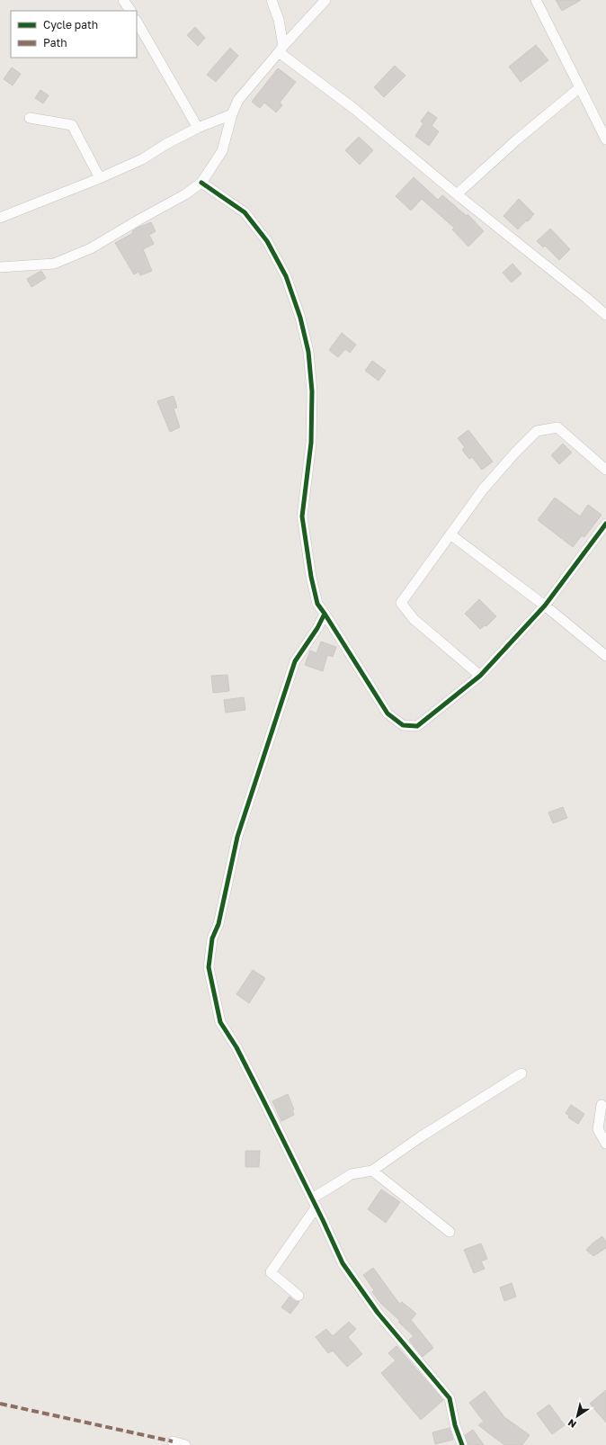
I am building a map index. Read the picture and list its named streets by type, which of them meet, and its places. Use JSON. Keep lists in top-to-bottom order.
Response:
{
  "legend": ["Cycle path", "Path"],
  "north": "bottom left"
}
